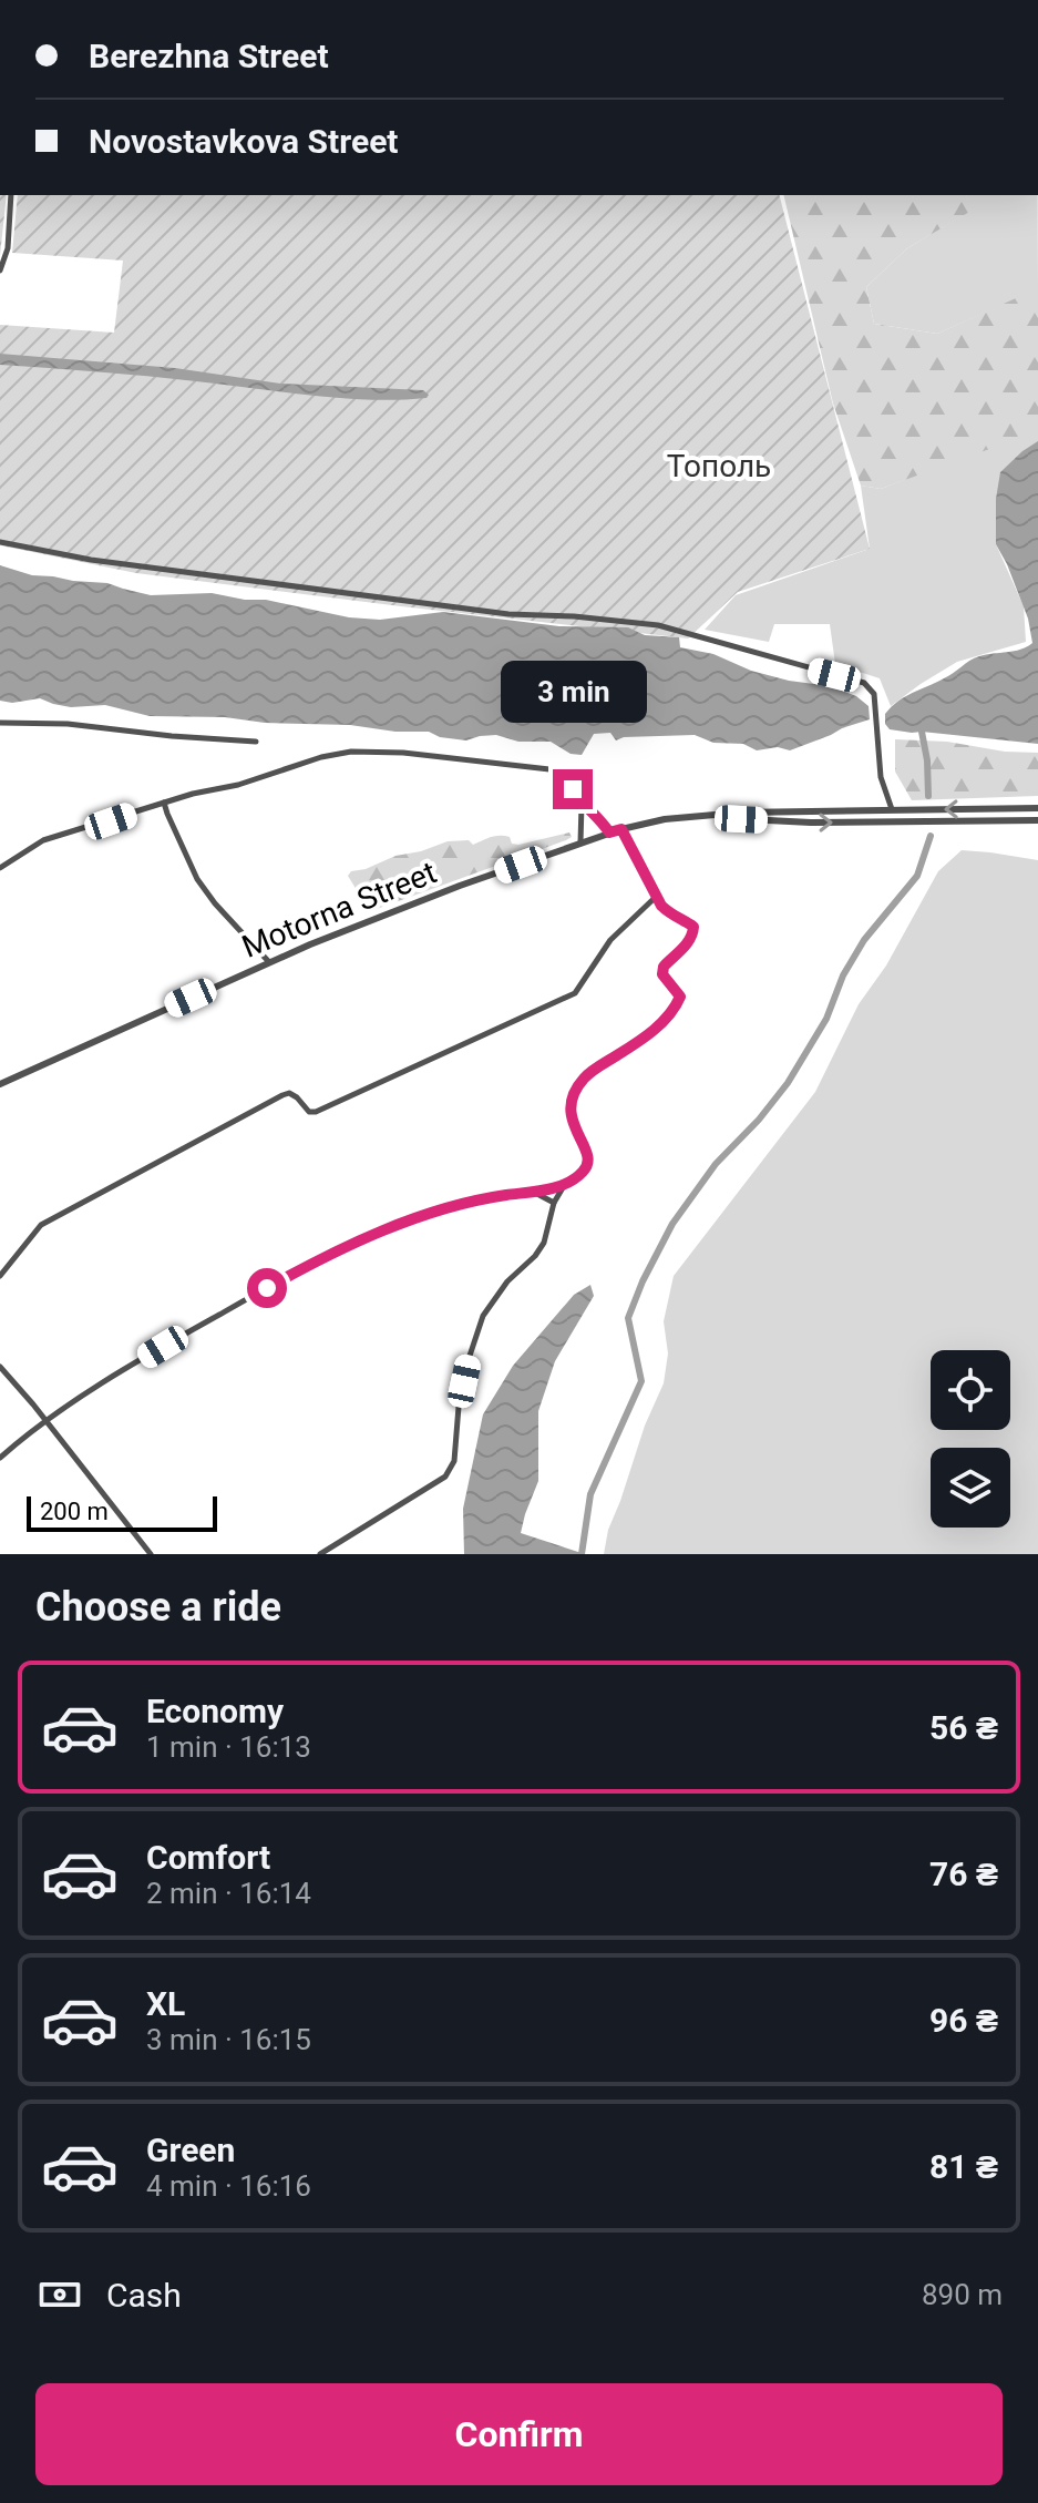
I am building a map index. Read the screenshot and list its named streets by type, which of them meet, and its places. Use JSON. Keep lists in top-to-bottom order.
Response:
{
  "streets": {
    "street": ["Motorna Street"]
  },
  "parks": ["Тополь"],
  "scale_bar": "200 m",
  "page": {
    "banner": ["Berezhna Street", "Novostavkova Street"],
    "bubble": "3 min",
    "scale": "200 m",
    "heading": "Choose a ride",
    "list": [
      {
        "name": "Economy",
        "note": "1 min · 16:13",
        "value": "56 ₴"
      },
      {
        "name": "Comfort",
        "note": "2 min · 16:14",
        "value": "76 ₴"
      },
      {
        "name": "XL",
        "note": "3 min · 16:15",
        "value": "96 ₴"
      },
      {
        "name": "Green",
        "note": "4 min · 16:16",
        "value": "81 ₴"
      }
    ],
    "pay": ["Cash", "890 m"],
    "buttons": "Confirm"
  }
}
